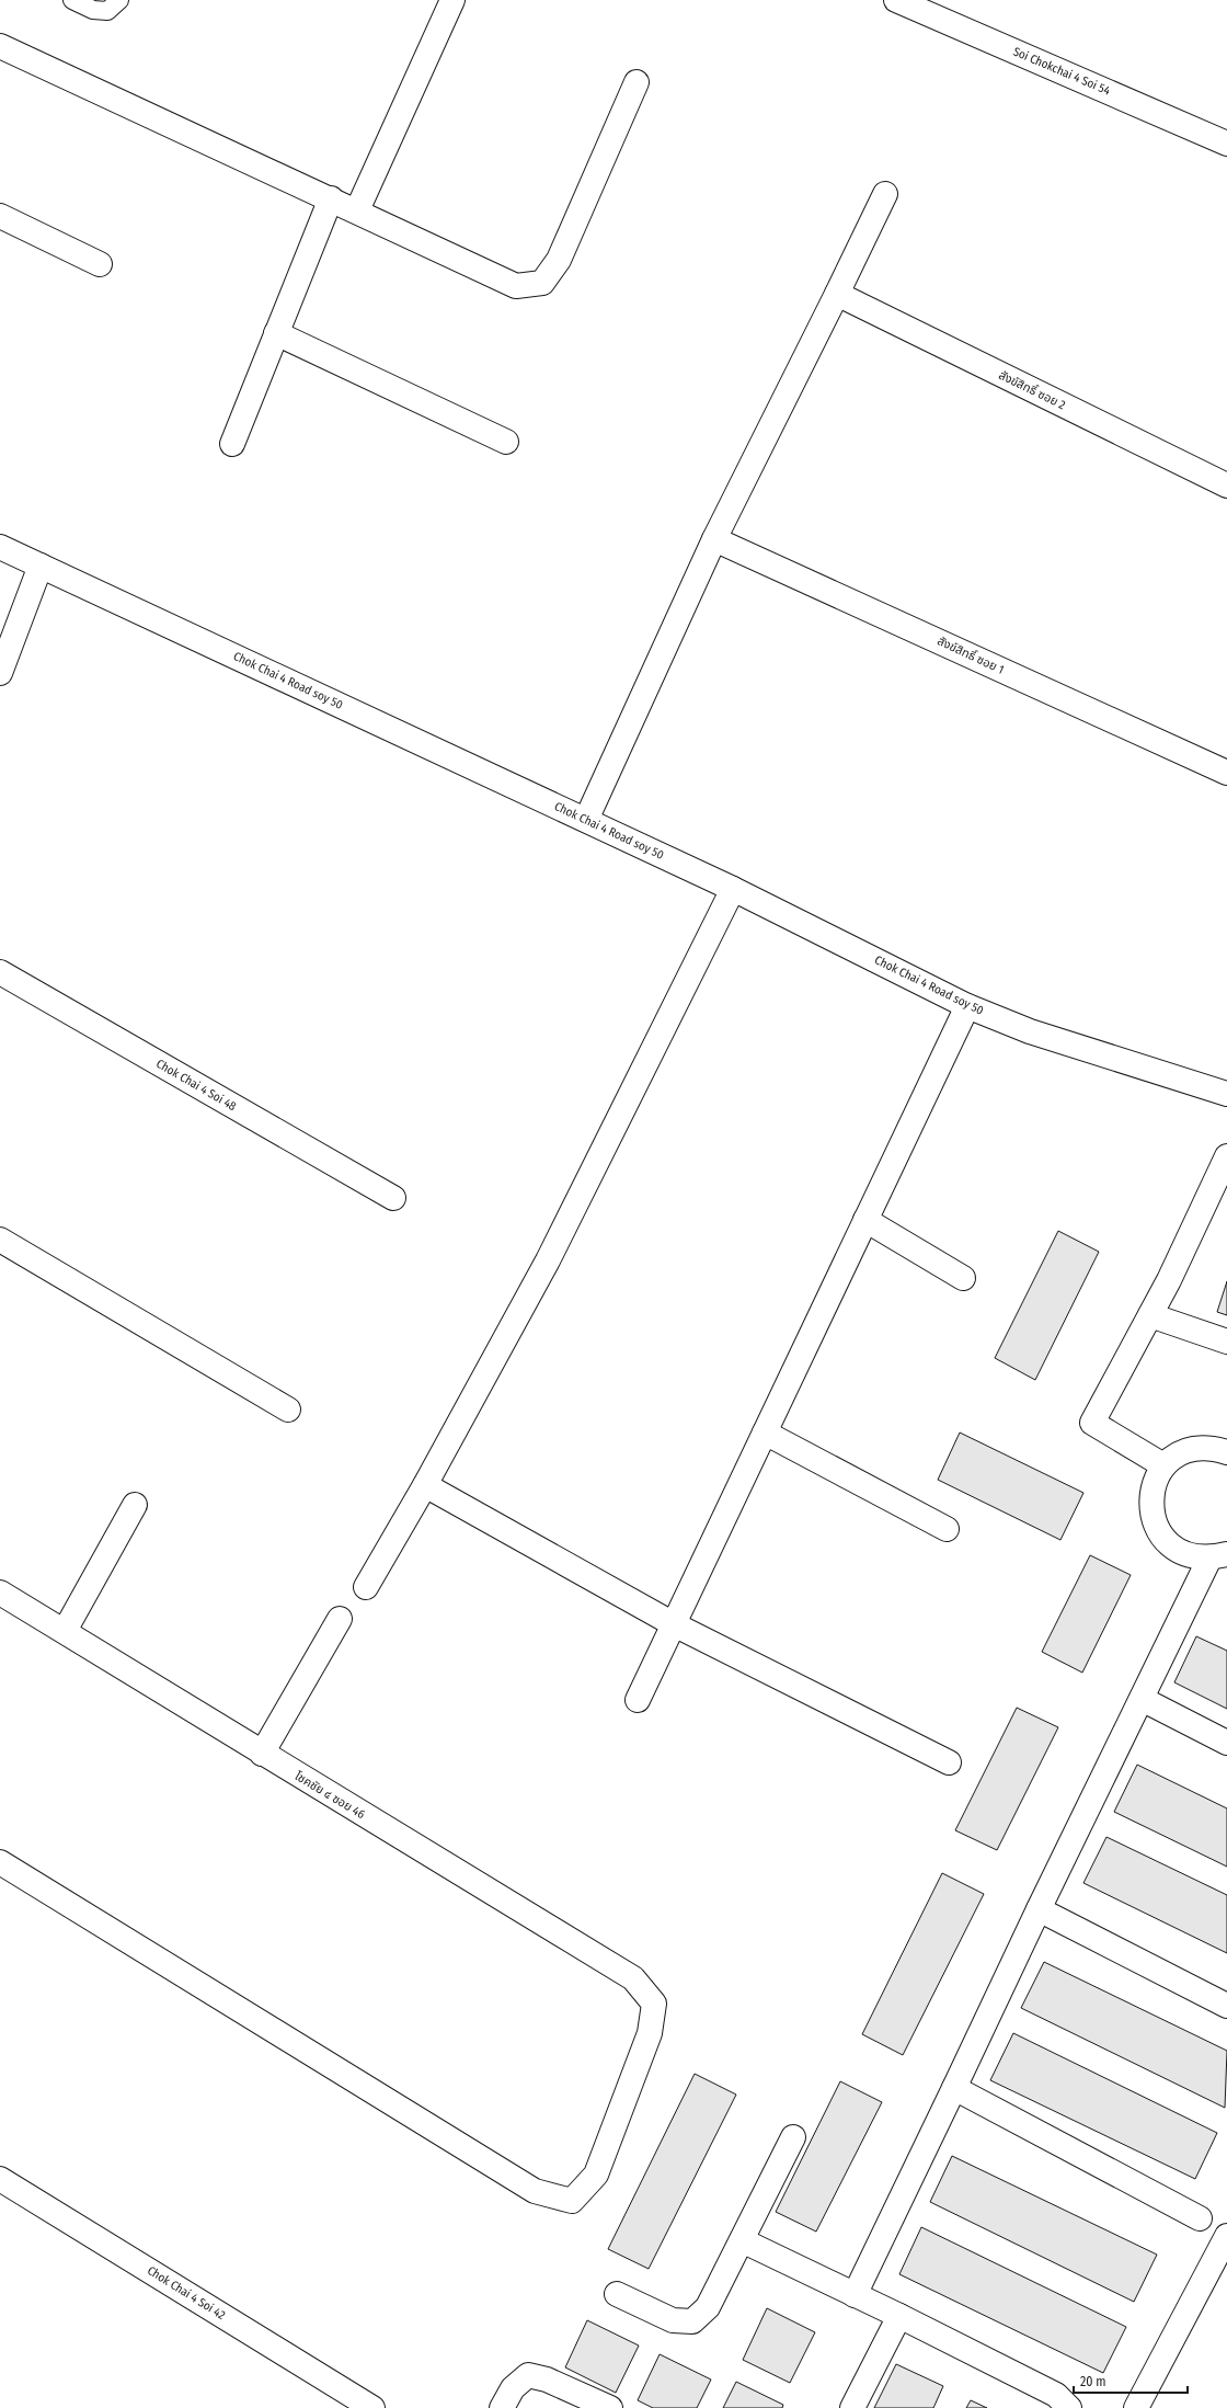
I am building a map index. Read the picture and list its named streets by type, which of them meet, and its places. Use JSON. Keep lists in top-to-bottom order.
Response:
{
  "streets": {
    "street": [
      "Soi Chokchai 4 Soi 54",
      "สังข์สิทธิ์ ซอย 2",
      "สังข์สิทธิ์ ซอย 1",
      "Chok Chai 4 Road soy 50",
      "Chok Chai 4 Soi 48",
      "โชคชัย ๔ ซอย 46",
      "Chok Chai 4 Soi 42"
    ]
  },
  "scale_bar": "20 m"
}
